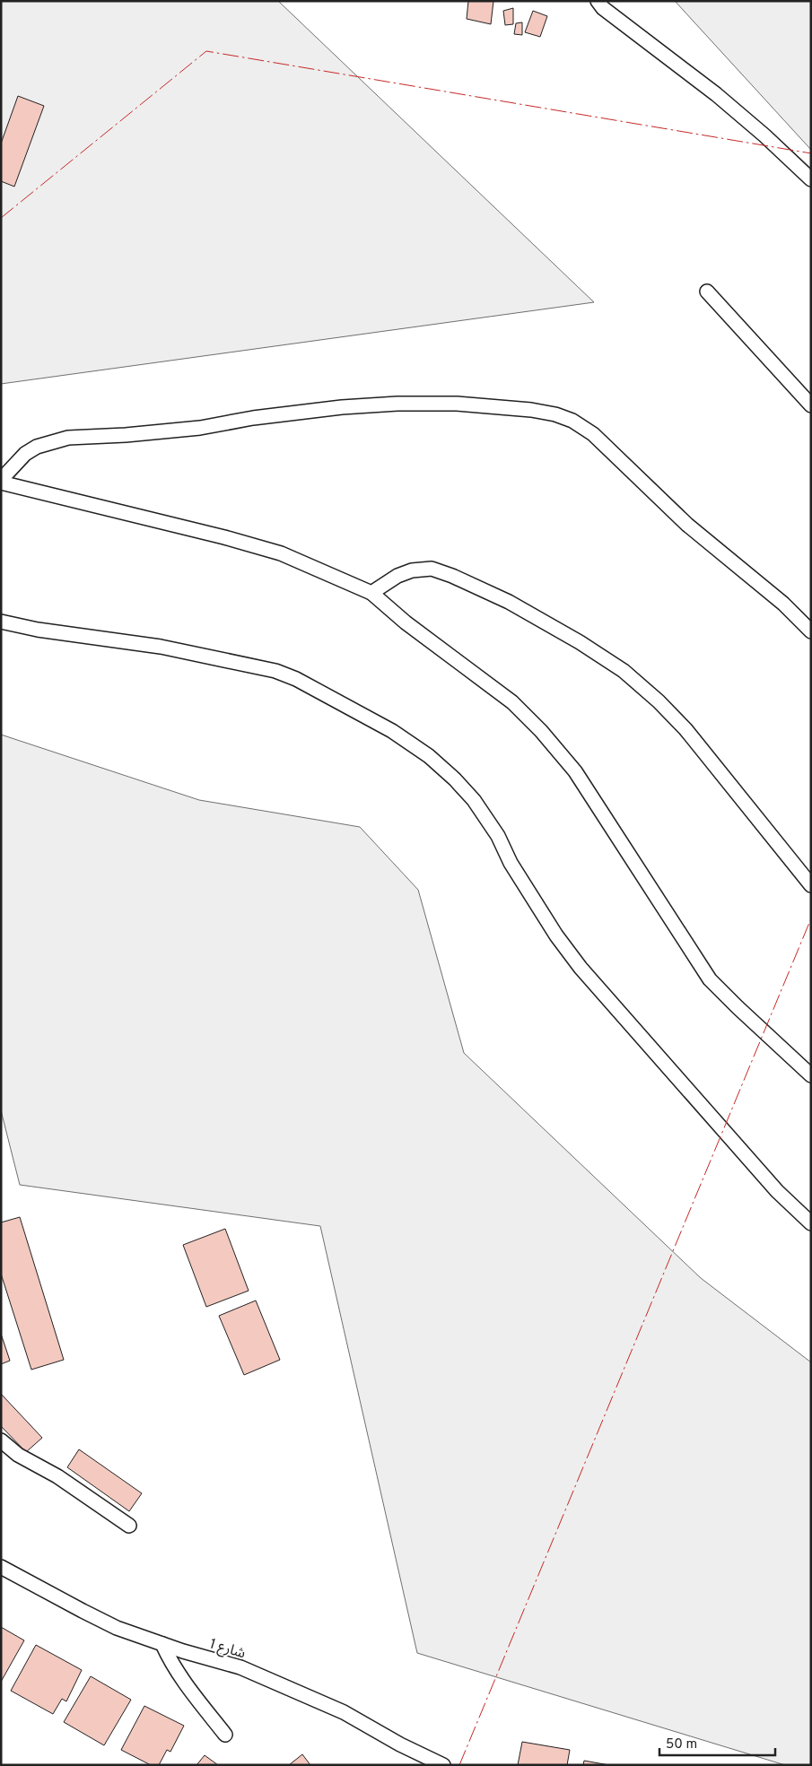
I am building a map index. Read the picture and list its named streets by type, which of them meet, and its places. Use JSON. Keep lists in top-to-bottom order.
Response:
{
  "streets": {
    "street": ["شارع 1"]
  },
  "scale_bar": "50 m"
}
